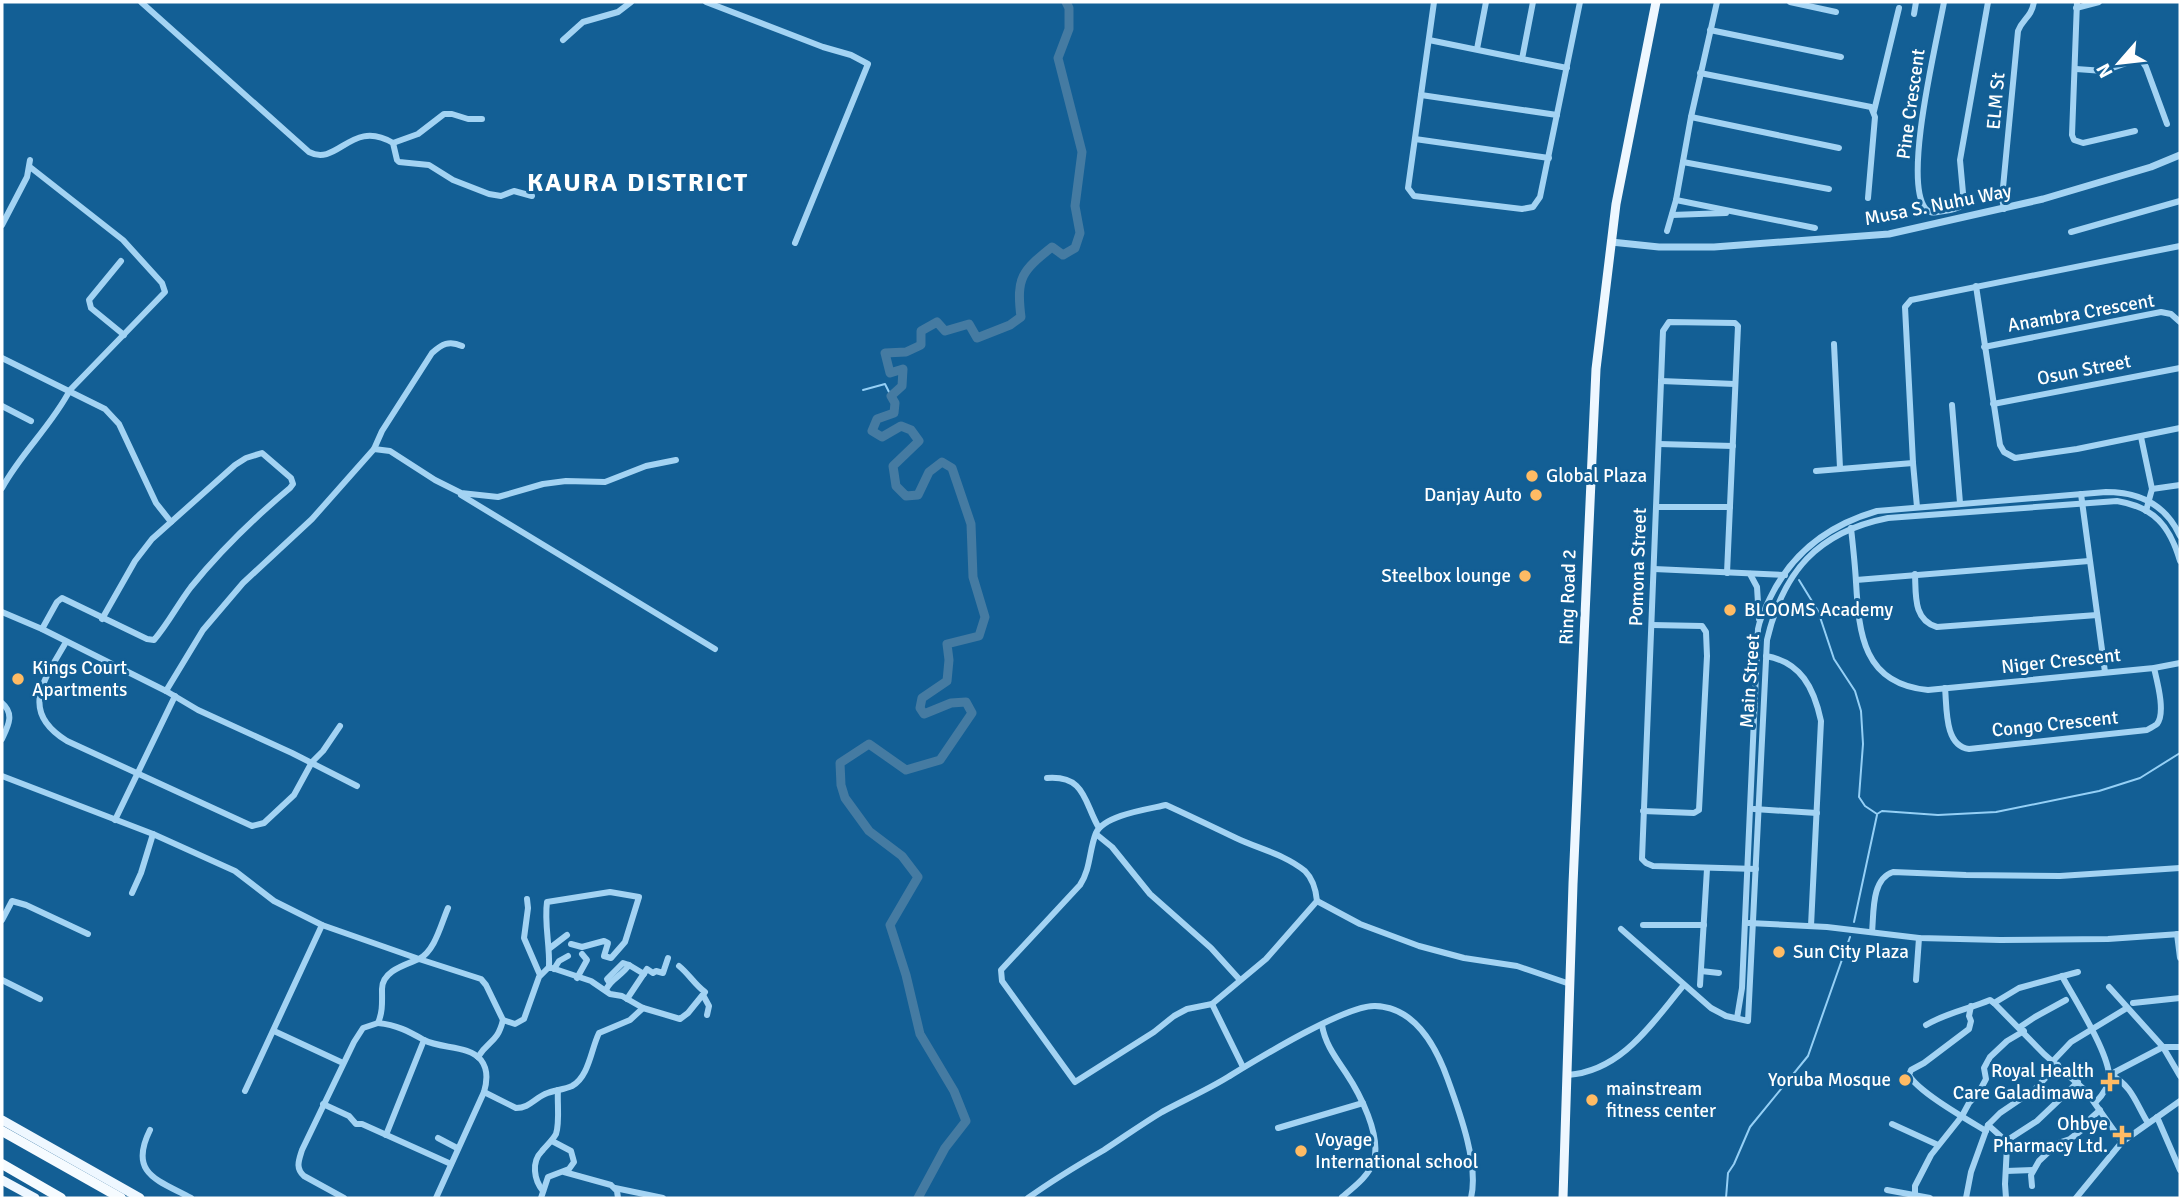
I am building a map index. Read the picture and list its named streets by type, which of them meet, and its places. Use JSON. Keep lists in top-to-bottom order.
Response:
{
  "streets": {
    "main road": ["Ring Road 2"],
    "street": [
      "ELM St",
      "Pine Crescent",
      "Musa S. Nuhu Way",
      "Anambra Crescent",
      "Osun Street",
      "Pomona Street",
      "Niger Crescent",
      "Main Street",
      "Congo Crescent"
    ]
  },
  "crossings": [
    ["ELM St", "Musa S. Nuhu Way"],
    ["Musa S. Nuhu Way", "Ring Road 2"],
    ["Pomona Street", "Main Street"],
    ["Niger Crescent", "Main Street"],
    ["Niger Crescent", "Congo Crescent"]
  ],
  "districts": ["KAURA DISTRICT"],
  "places": {
    "other": [
      "Global Plaza",
      "Danjay Auto",
      "Steelbox lounge",
      "BLOOMS Academy",
      "Kings Court Apartments",
      "Sun City Plaza",
      "Yoruba Mosque",
      "mainstream fitness center",
      "Voyage International school"
    ],
    "health": ["Royal Health Care Galadimawa", "Ohbye Pharmacy Ltd."]
  },
  "north": "bottom left"
}
